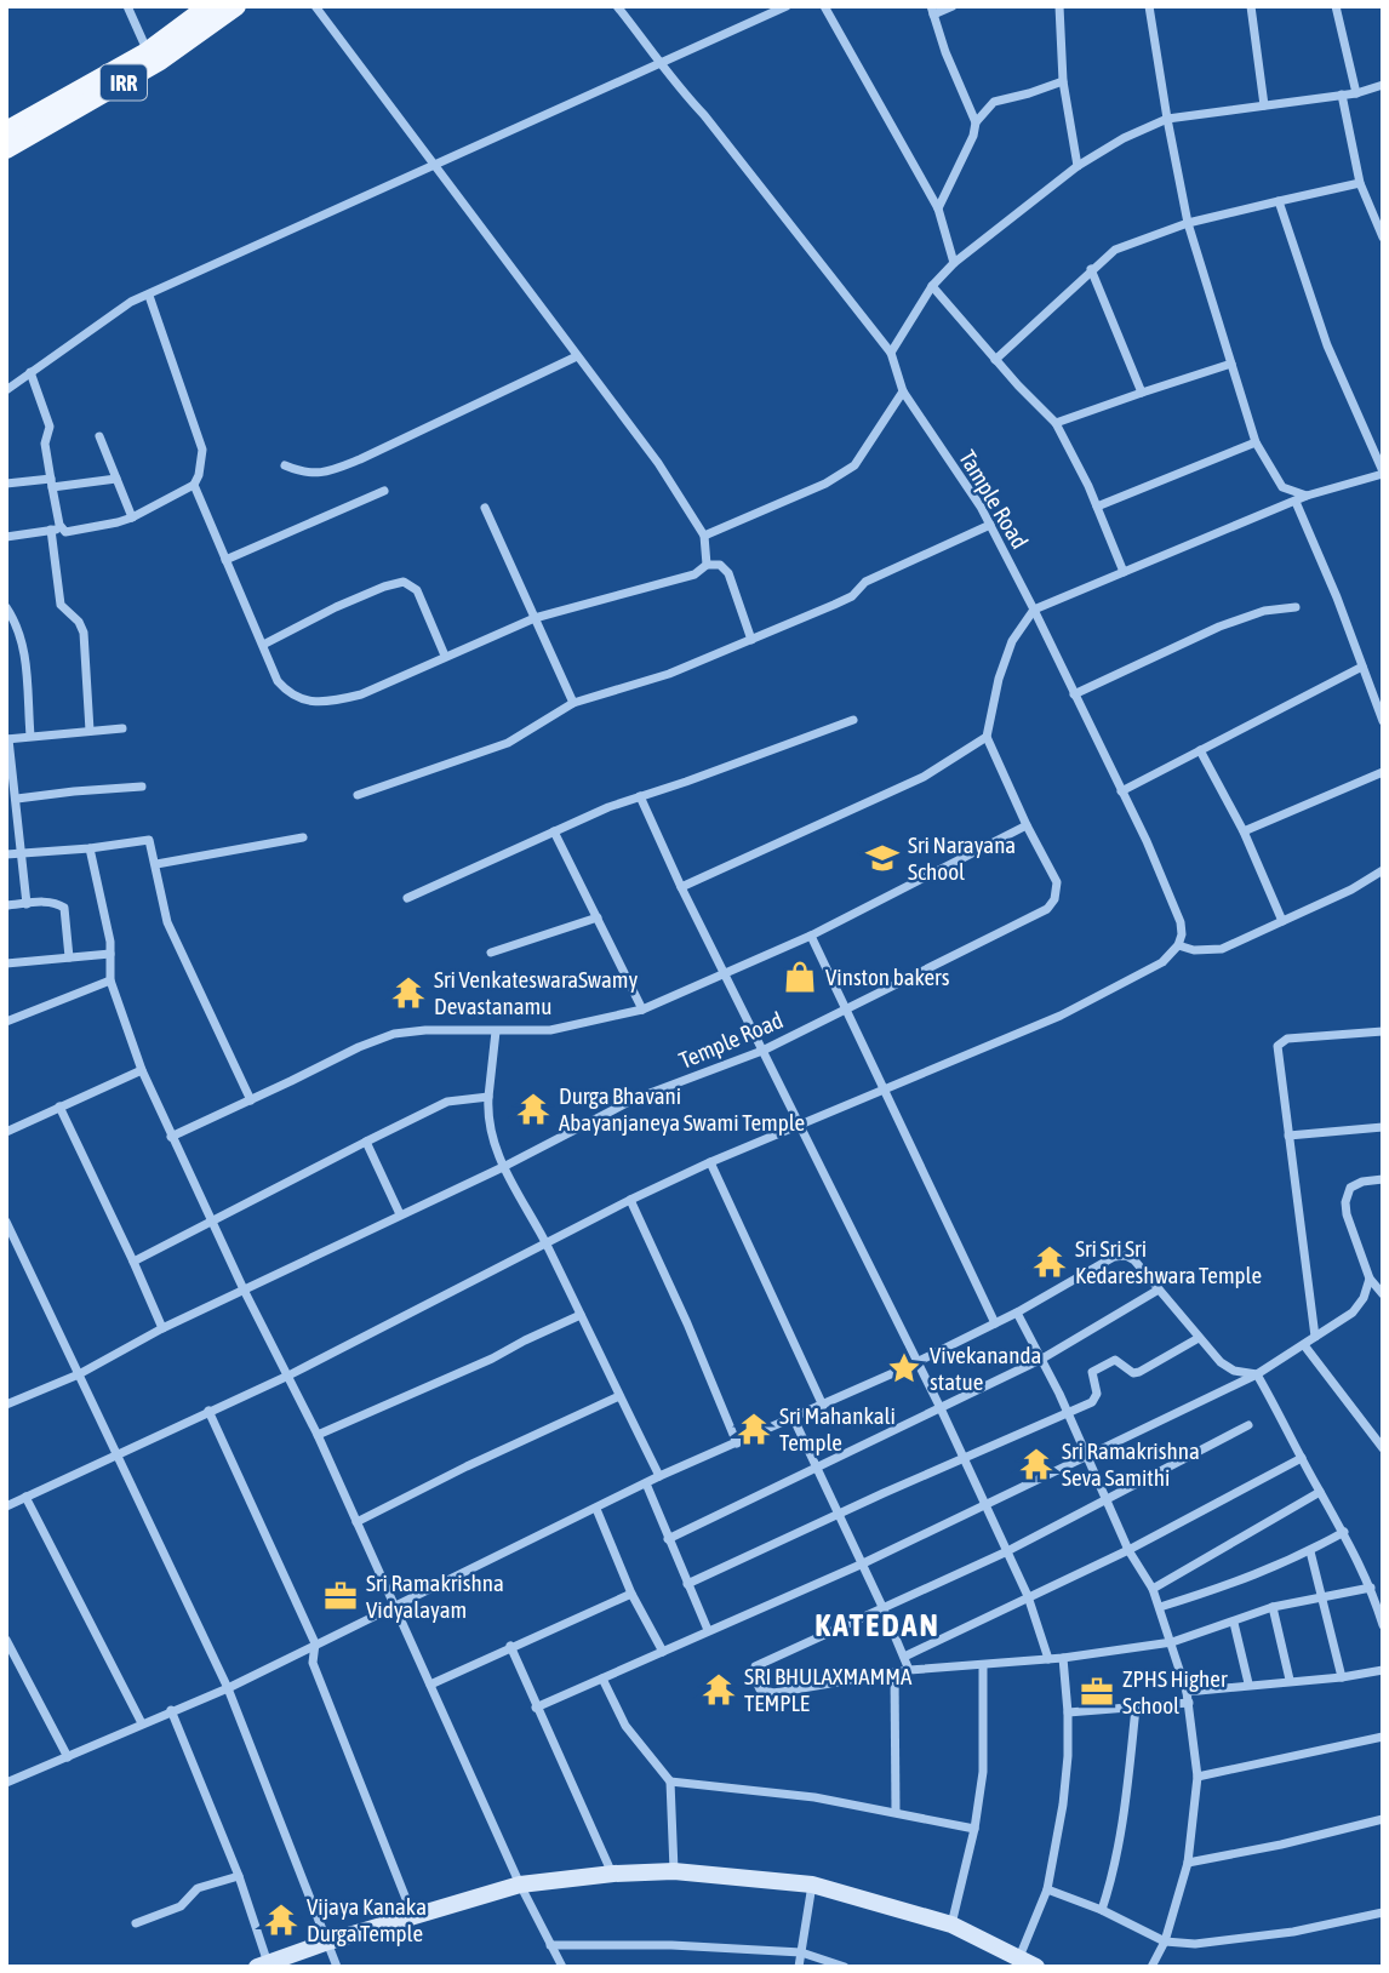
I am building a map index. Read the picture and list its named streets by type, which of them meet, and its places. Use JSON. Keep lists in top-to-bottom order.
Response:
{
  "streets": {
    "main road": ["IRR"],
    "street": ["Tample Road", "Temple Road"]
  },
  "districts": ["KATEDAN"],
  "places": {
    "school or university": ["Sri Narayana School"],
    "shop": ["Vinston bakers"],
    "temple": [
      "Sri VenkateswaraSwamy Devastanamu",
      "Durga Bhavani Abayanjaneya Swami Temple",
      "Sri Sri Sri Kedareshwara Temple",
      "Sri Mahankali Temple",
      "Sri Ramakrishna Seva Samithi",
      "SRI BHULAXMAMMA TEMPLE",
      "Vijaya Kanaka Durga Temple"
    ],
    "place": ["Vivekananda statue"],
    "office": ["Sri Ramakrishna Vidyalayam", "ZPHS Higher School"]
  }
}
